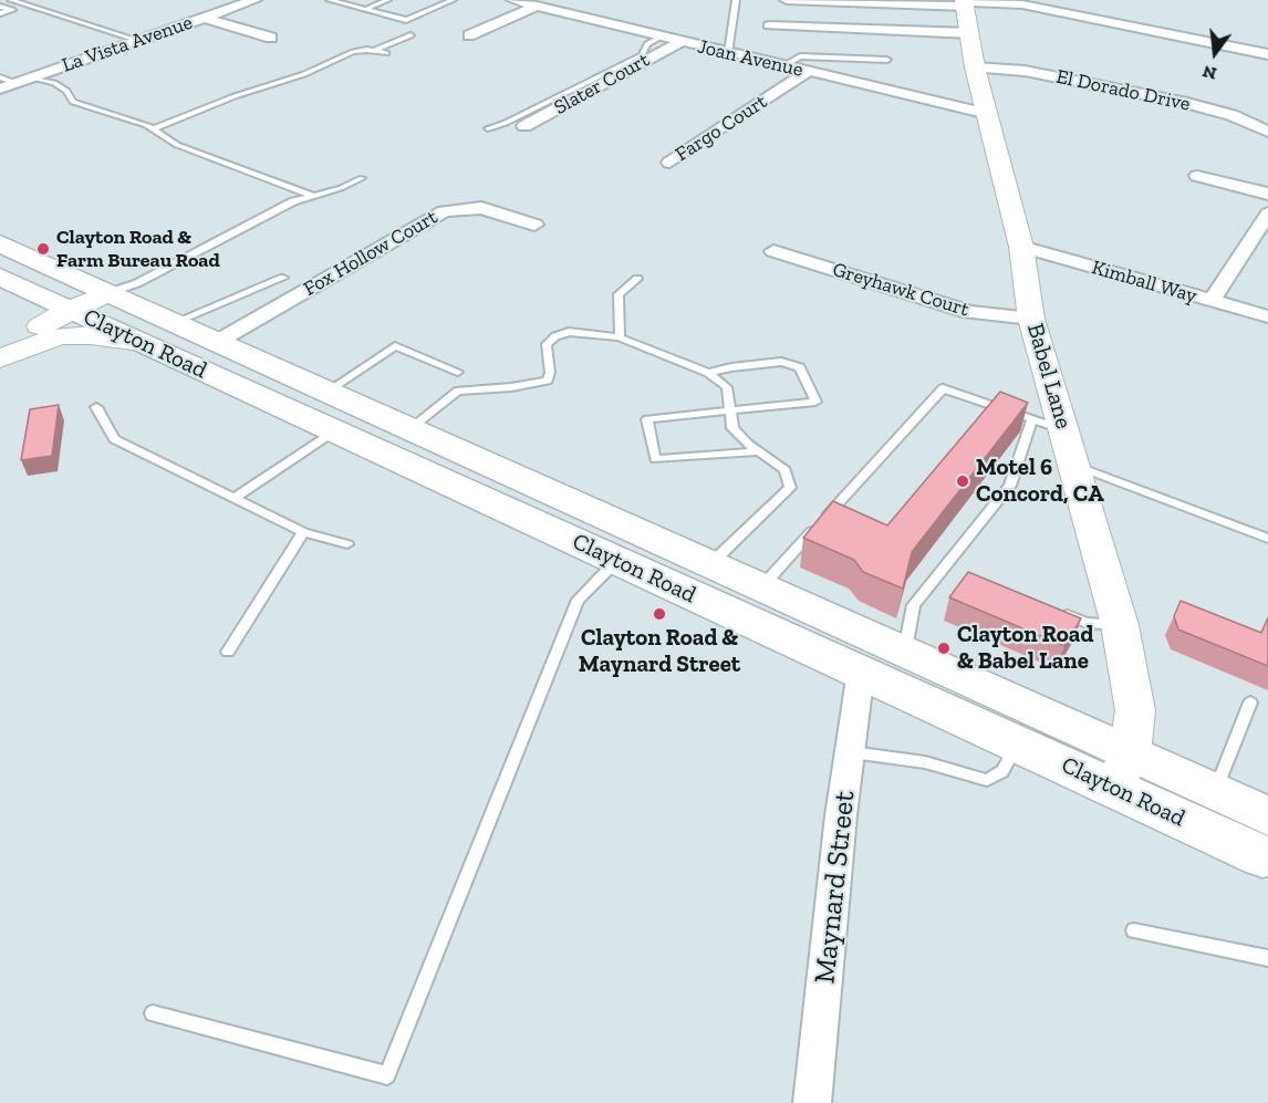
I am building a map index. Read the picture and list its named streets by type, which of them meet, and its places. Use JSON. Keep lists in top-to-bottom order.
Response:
{
  "streets": {
    "main road": ["Clayton Road"],
    "street": [
      "La Vista Avenue",
      "Joan Avenue",
      "Slater Court",
      "El Dorado Drive",
      "Fargo Court",
      "Fox Hollow Court",
      "Kimball Way",
      "Greyhawk Court",
      "Babel Lane",
      "Maynard Street"
    ]
  },
  "crossings": [
    ["Joan Avenue", "Slater Court"],
    ["Joan Avenue", "Fargo Court"],
    ["Joan Avenue", "Babel Lane"],
    ["El Dorado Drive", "Babel Lane"],
    ["Fox Hollow Court", "Clayton Road"],
    ["Kimball Way", "Babel Lane"],
    ["Greyhawk Court", "Babel Lane"],
    ["Clayton Road", "Babel Lane"],
    ["Clayton Road", "Maynard Street"]
  ],
  "places": [
    "Clayton Road & Farm Bureau Road",
    "Motel 6 Concord, CA",
    "Clayton Road & Maynard Street",
    "Clayton Road & Babel Lane"
  ],
  "north": "bottom"
}
